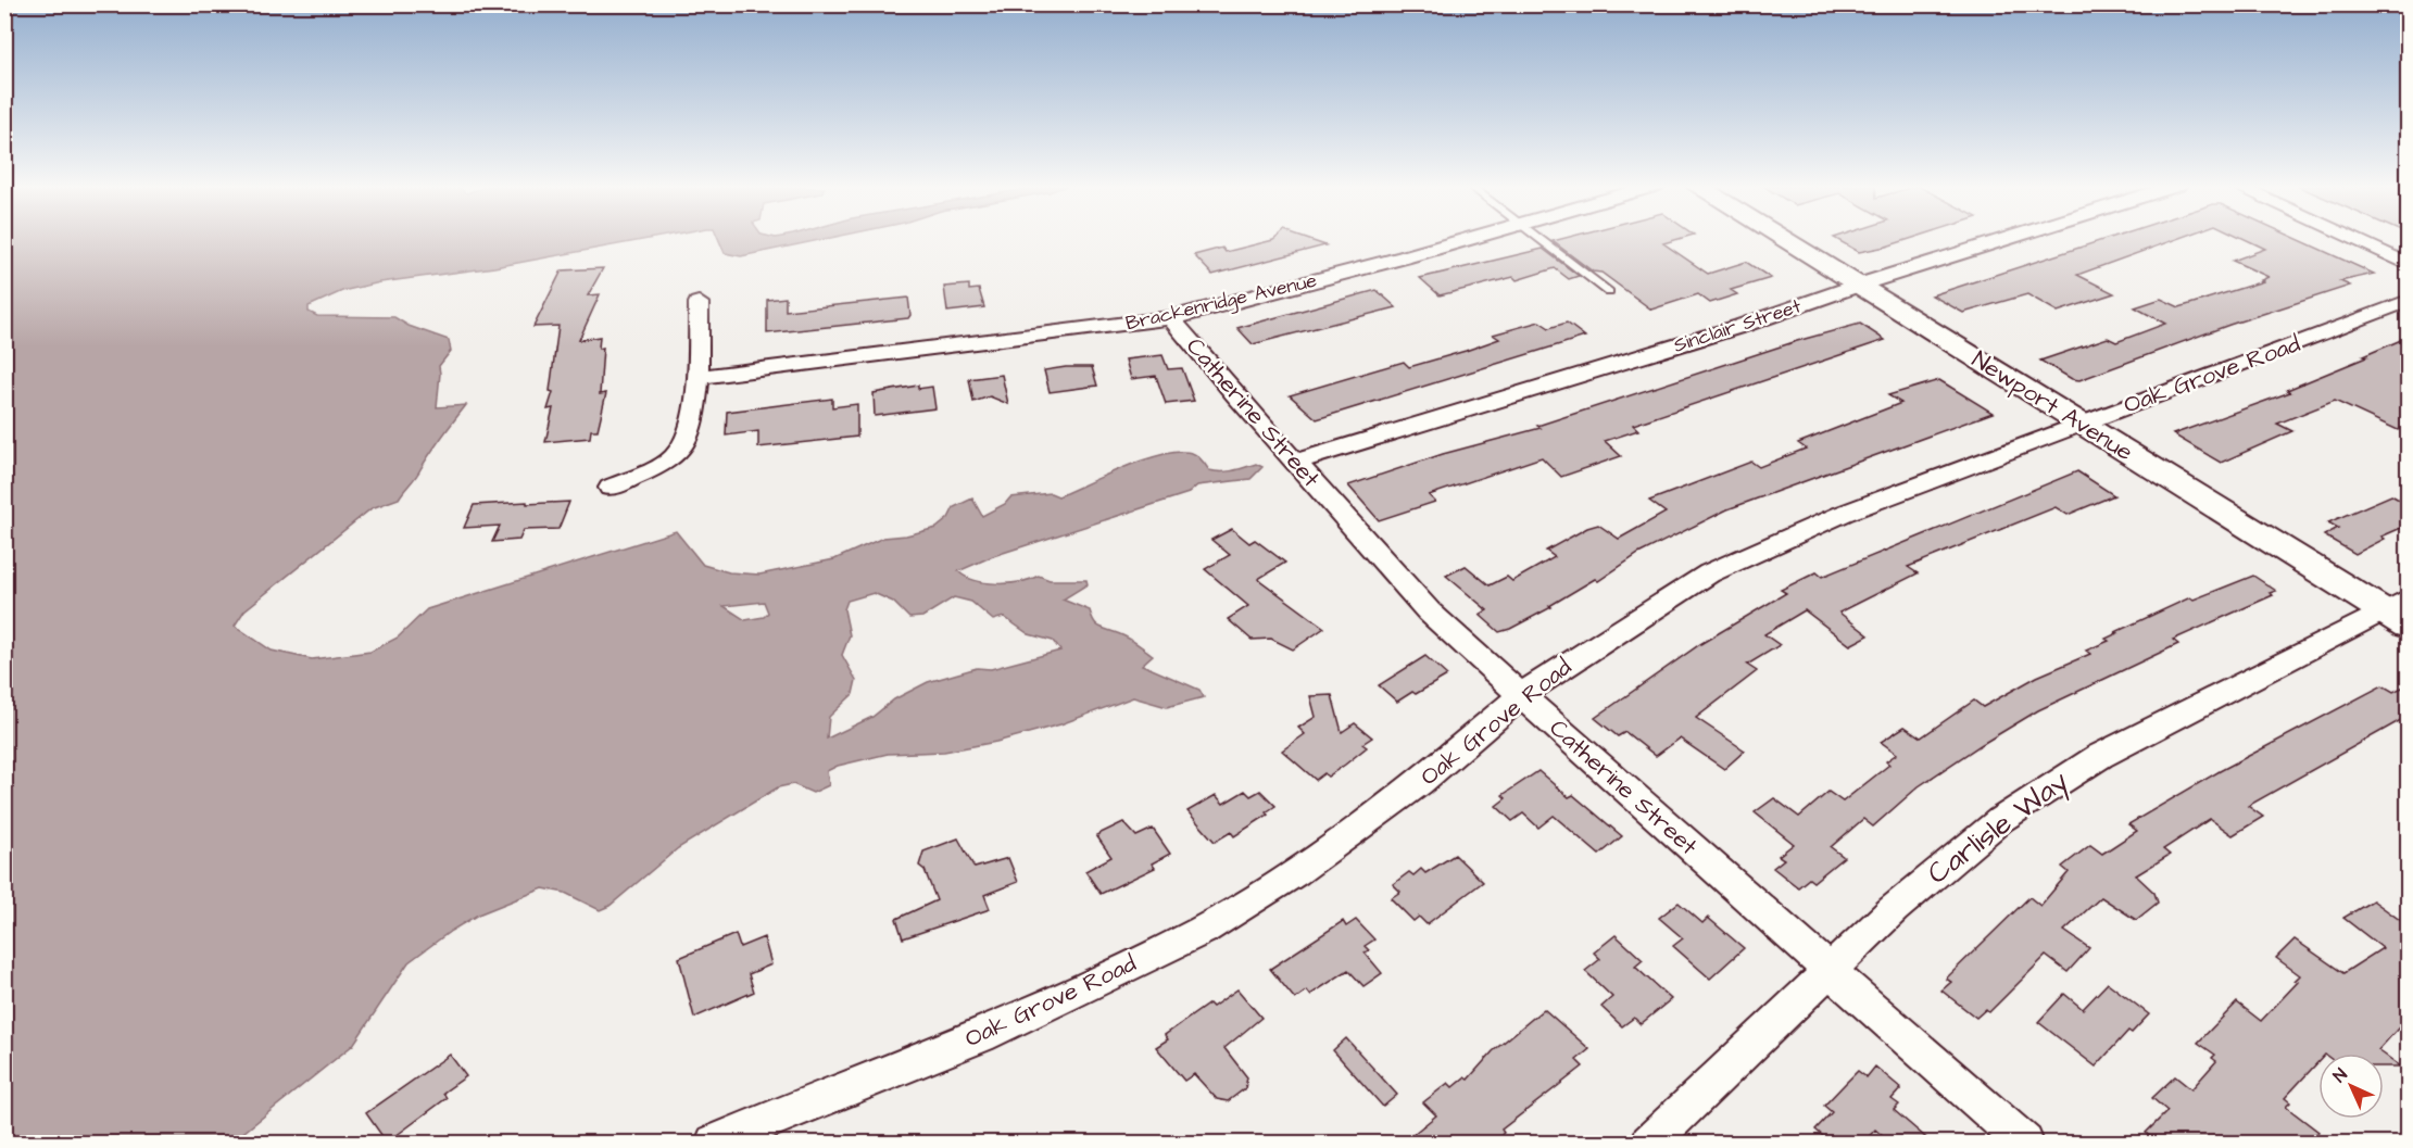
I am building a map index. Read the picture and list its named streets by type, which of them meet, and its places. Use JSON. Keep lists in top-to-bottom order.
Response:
{
  "streets": {
    "street": [
      "Brackenridge Avenue",
      "Sinclair Street",
      "Oak Grove Road",
      "Newport Avenue",
      "Catherine Street",
      "Carlisle Way"
    ]
  },
  "crossings": [
    ["Brackenridge Avenue", "Catherine Street"],
    ["Sinclair Street", "Newport Avenue"],
    ["Sinclair Street", "Catherine Street"],
    ["Oak Grove Road", "Newport Avenue"],
    ["Oak Grove Road", "Catherine Street"],
    ["Newport Avenue", "Carlisle Way"],
    ["Catherine Street", "Carlisle Way"]
  ],
  "north": "top left"
}
